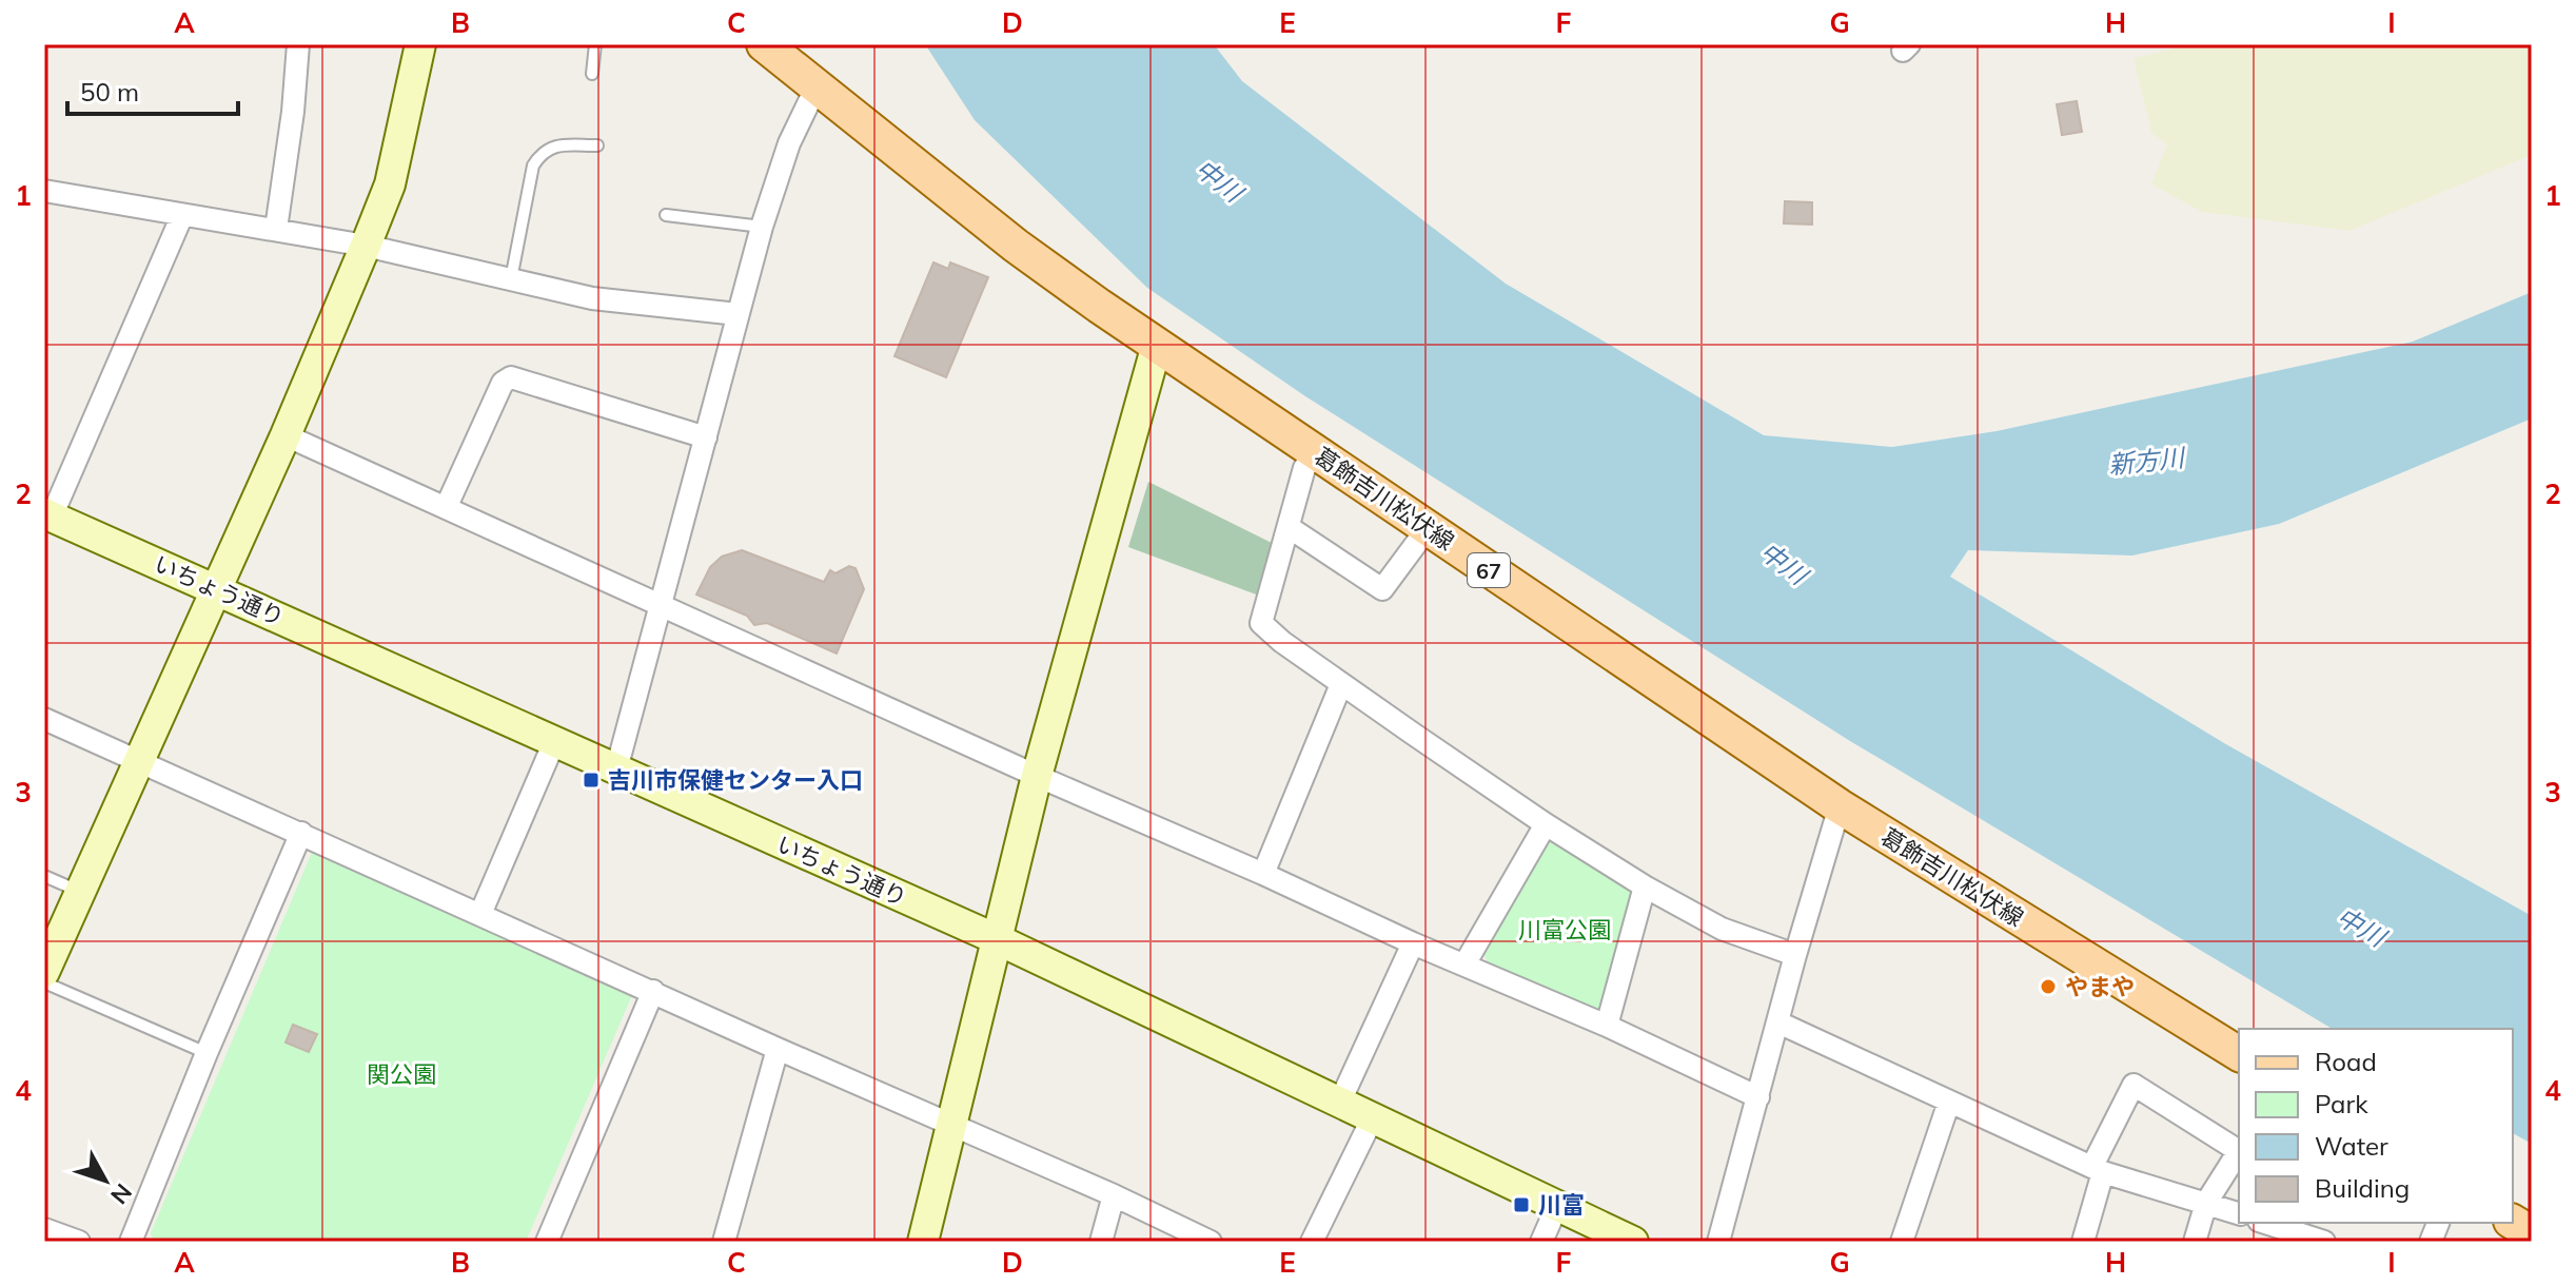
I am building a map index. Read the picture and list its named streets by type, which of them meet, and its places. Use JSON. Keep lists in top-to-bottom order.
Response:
{
  "streets": {
    "main road": ["葛飾吉川松伏線", "67"],
    "street": ["いちょう通り"]
  },
  "water": ["中川", "新方川"],
  "parks": ["川富公園", "関公園"],
  "places": {
    "transit": ["吉川市保健センター入口", "川富"],
    "other": ["やまや"]
  },
  "legend": [
    "Road",
    "Park",
    "Water",
    "Building"
  ],
  "scale_bar": "50 m",
  "north": "bottom right",
  "grid": {
    "columns": [
      "A",
      "B",
      "C",
      "D",
      "E",
      "F",
      "G",
      "H",
      "I"
    ],
    "rows": [
      "1",
      "2",
      "3",
      "4"
    ]
  }
}
